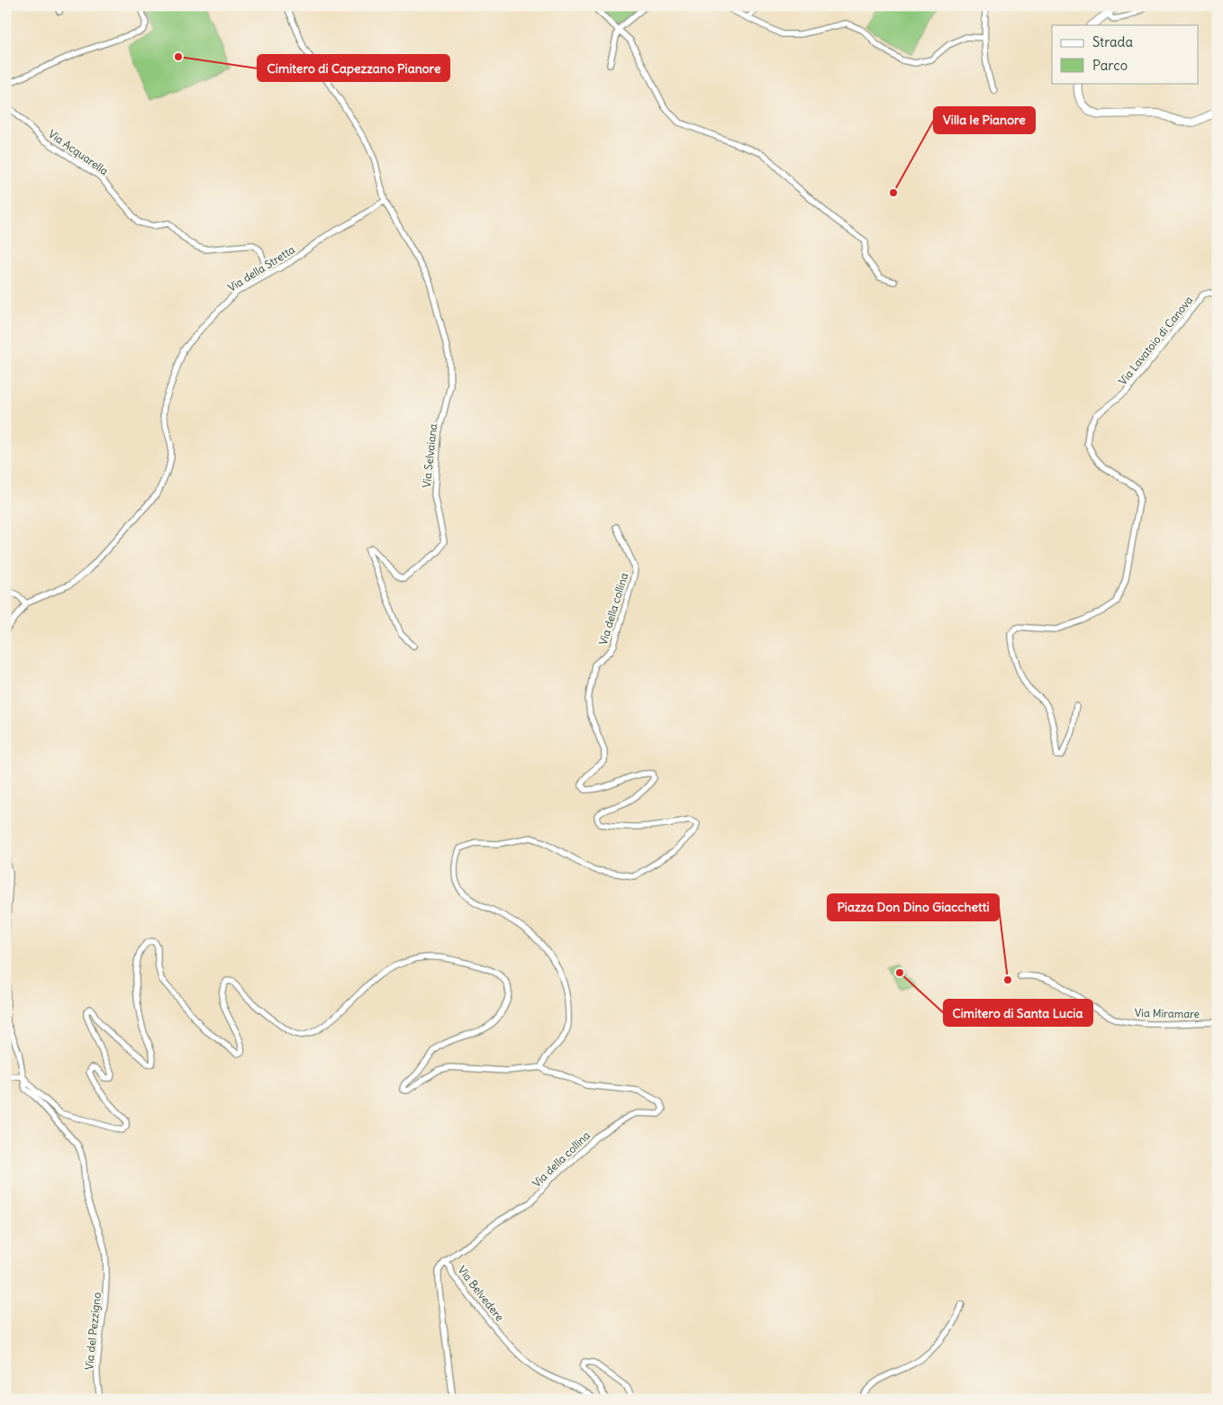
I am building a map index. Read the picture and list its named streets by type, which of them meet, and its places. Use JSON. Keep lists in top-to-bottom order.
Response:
{
  "streets": {
    "street": [
      "Via Acquarella",
      "Via della Stretta",
      "Via Lavatoio di Canova",
      "Via Selvaiana",
      "Via della collina",
      "Via Miramare",
      "Via Belvedere",
      "Via del Pezzigno"
    ]
  },
  "crossings": [
    ["Via Acquarella", "Via della Stretta"],
    ["Via della Stretta", "Via Selvaiana"],
    ["Via della collina", "Via Belvedere"]
  ],
  "places": [
    "Cimitero di Capezzano Pianore",
    "Villa le Pianore",
    "Cimitero di Santa Lucia",
    "Piazza Don Dino Giacchetti"
  ],
  "legend": ["Strada", "Parco"]
}
